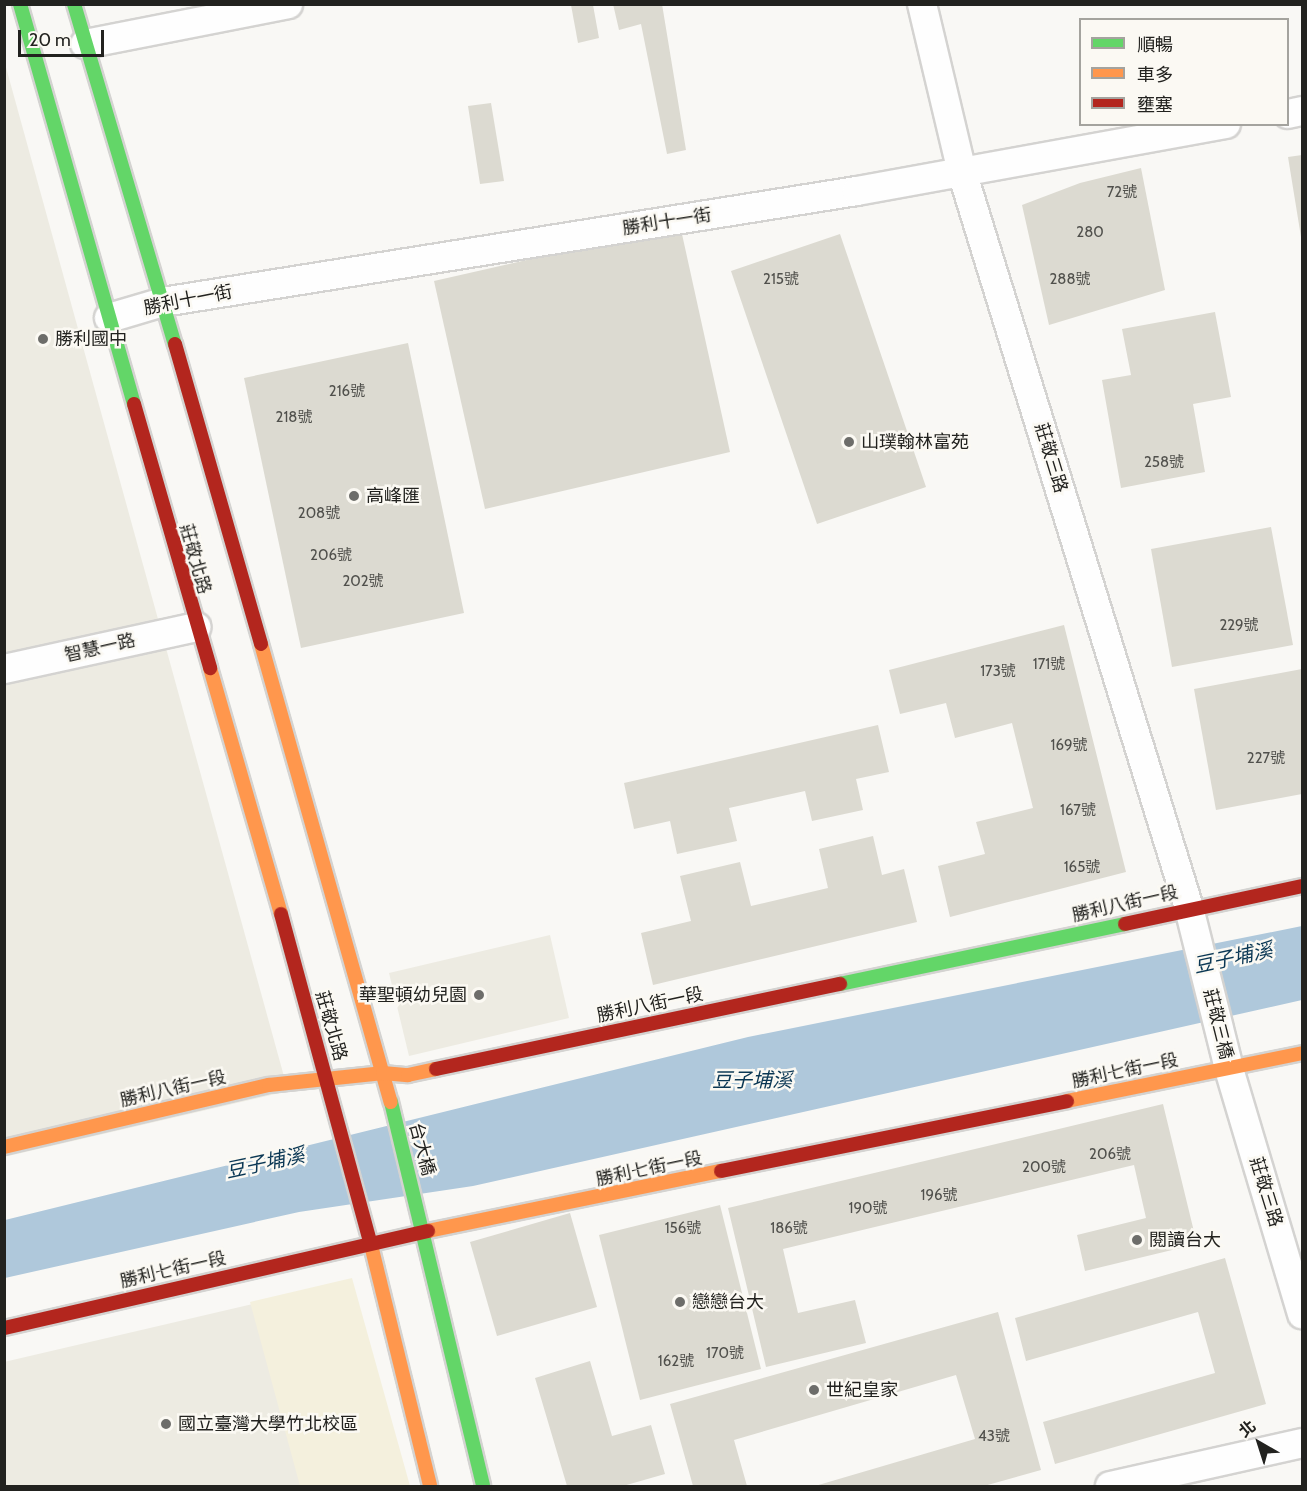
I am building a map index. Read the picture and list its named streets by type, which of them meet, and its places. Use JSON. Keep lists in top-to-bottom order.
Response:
{
  "streets": {
    "street": [
      "勝利十一街",
      "莊敬三路",
      "莊敬北路",
      "智慧一路",
      "勝利八街一段",
      "莊敬三橋",
      "勝利七街一段",
      "台大橋"
    ]
  },
  "crossings": [
    ["勝利十一街", "莊敬三路"],
    ["勝利十一街", "莊敬北路"],
    ["莊敬三路", "勝利八街一段"],
    ["莊敬三路", "莊敬三橋"],
    ["莊敬三路", "勝利七街一段"],
    ["莊敬北路", "智慧一路"],
    ["莊敬北路", "勝利八街一段"],
    ["莊敬北路", "勝利七街一段"],
    ["莊敬北路", "台大橋"],
    ["勝利八街一段", "莊敬三橋"],
    ["莊敬三橋", "勝利七街一段"],
    ["勝利七街一段", "台大橋"]
  ],
  "water": ["豆子埔溪"],
  "places": [
    "勝利國中",
    "山璞翰林富苑",
    "高峰匯",
    "華聖頓幼兒園",
    "閱讀台大",
    "戀戀台大",
    "世紀皇家",
    "國立臺灣大學竹北校區"
  ],
  "house_numbers": [
    "72號",
    "280",
    "215號",
    "288號",
    "216號",
    "218號",
    "258號",
    "208號",
    "206號",
    "202號",
    "229號",
    "171號",
    "173號",
    "169號",
    "227號",
    "167號",
    "165號",
    "206號",
    "200號",
    "196號",
    "190號",
    "156號",
    "186號",
    "170號",
    "162號",
    "43號"
  ],
  "legend": ["順暢", "車多", "壅塞"],
  "scale_bar": "20 m",
  "north": "top left"
}
